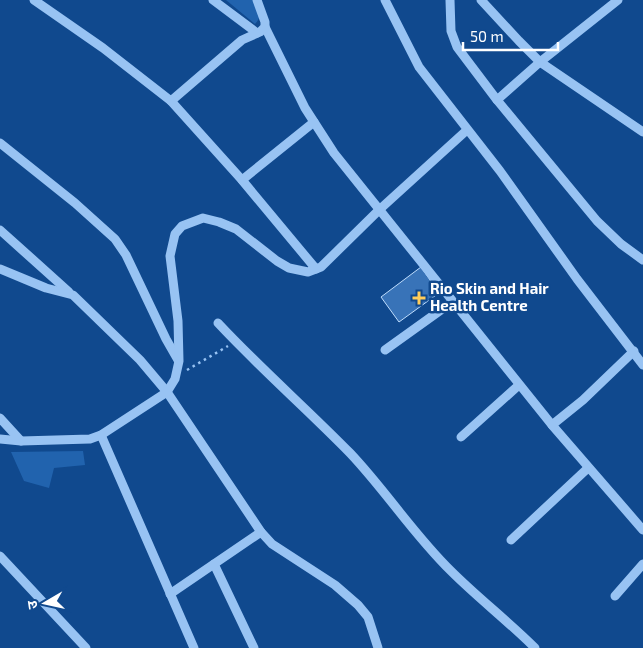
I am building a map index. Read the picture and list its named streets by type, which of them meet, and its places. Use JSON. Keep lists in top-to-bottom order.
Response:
{
  "places": {
    "health": ["Rio Skin and Hair Health Centre"]
  },
  "scale_bar": "50 m",
  "north": "left"
}
